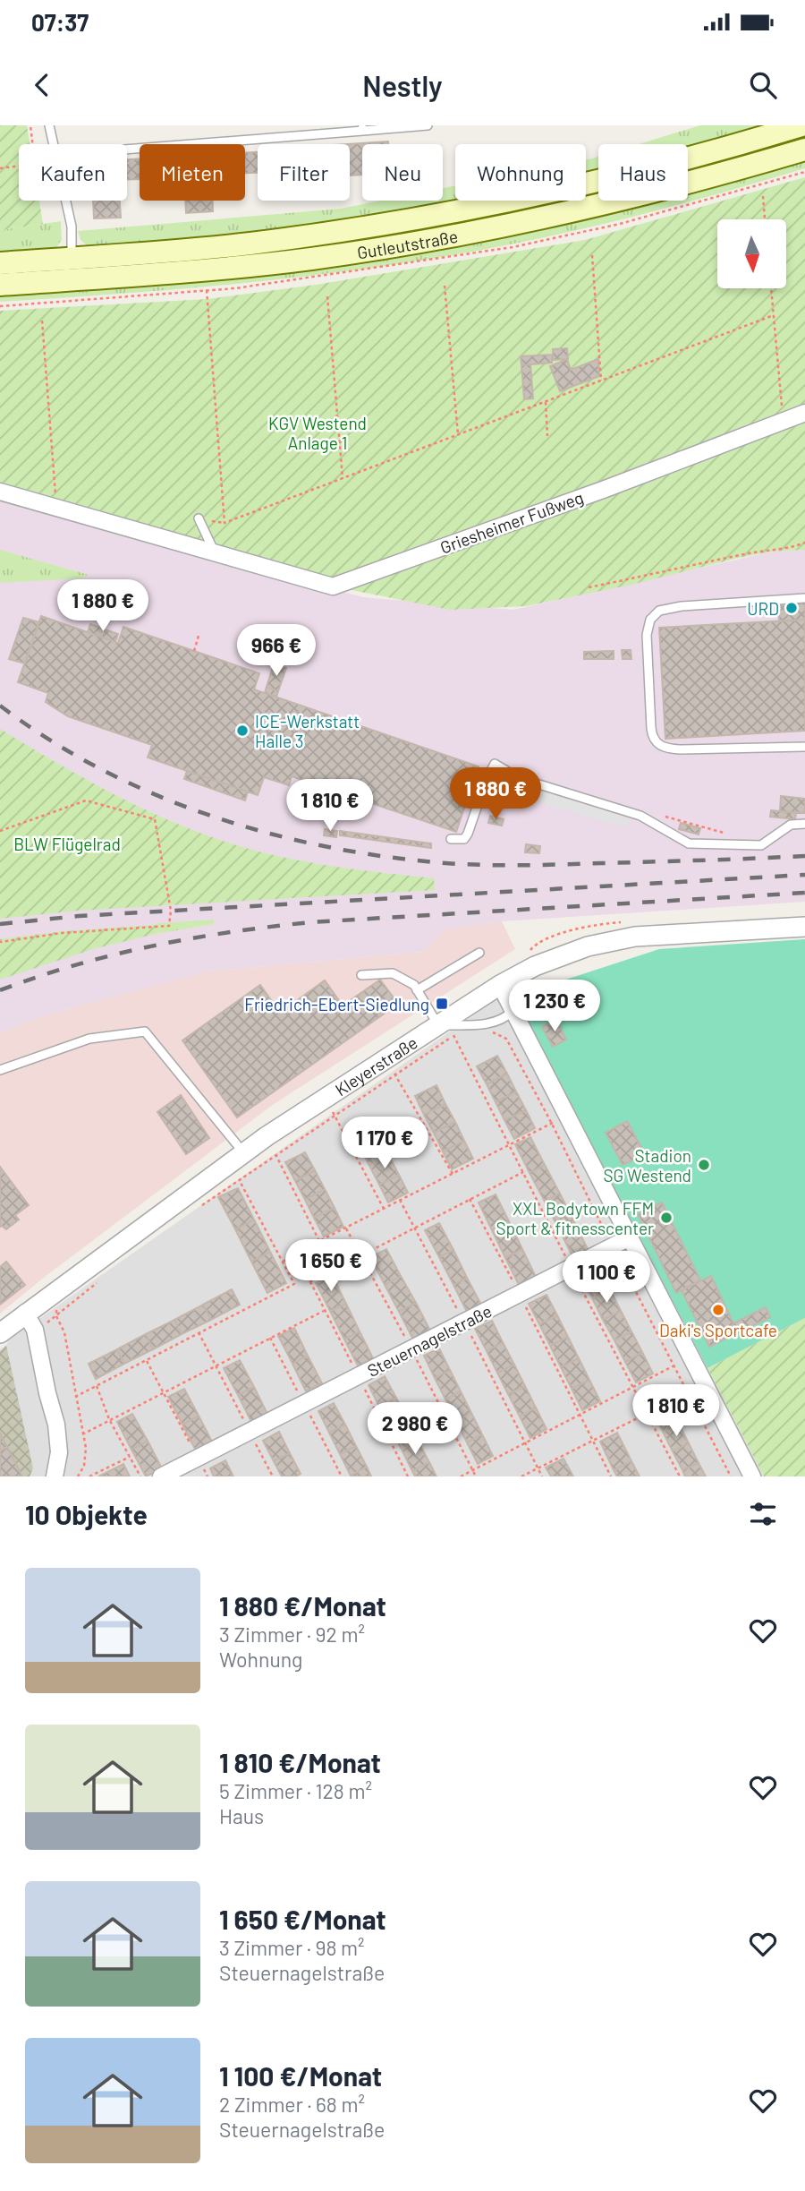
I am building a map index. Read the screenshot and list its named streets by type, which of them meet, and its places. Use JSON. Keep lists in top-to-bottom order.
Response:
{
  "streets": {
    "main road": ["Gutleutstraße"],
    "street": ["Griesheimer Fußweg", "Kleyerstraße", "Steuernagelstraße"]
  },
  "parks": ["KGV Westend Anlage 1", "BLW Flügelrad"],
  "places": {
    "other": [
      "URD",
      "ICE-Werkstatt Halle 3",
      "Stadion SG Westend",
      "XXL Bodytown FFM Sport & fitnesscenter",
      "Daki's Sportcafe"
    ],
    "transit": ["Friedrich-Ebert-Siedlung"]
  },
  "north": "bottom",
  "page": {
    "status": "07:37",
    "header": "Nestly",
    "chip": [
      "Kaufen",
      "Mieten",
      "Filter",
      "Neu",
      "Wohnung",
      "Haus"
    ],
    "price": [
      "1 880 €",
      "966 €",
      "1 880 €",
      "1 810 €",
      "1 230 €",
      "1 170 €",
      "1 650 €",
      "1 100 €",
      "1 810 €",
      "2 980 €"
    ],
    "heading": "10 Objekte",
    "list": [
      {
        "name": "1 880 €/Monat",
        "note": "3 Zimmer · 92 m² · Wohnung"
      },
      {
        "name": "1 810 €/Monat",
        "note": "5 Zimmer · 128 m² · Haus"
      },
      {
        "name": "1 650 €/Monat",
        "note": "3 Zimmer · 98 m² · Steuernagelstraße"
      },
      {
        "name": "1 100 €/Monat",
        "note": "2 Zimmer · 68 m² · Steuernagelstraße"
      }
    ]
  }
}
